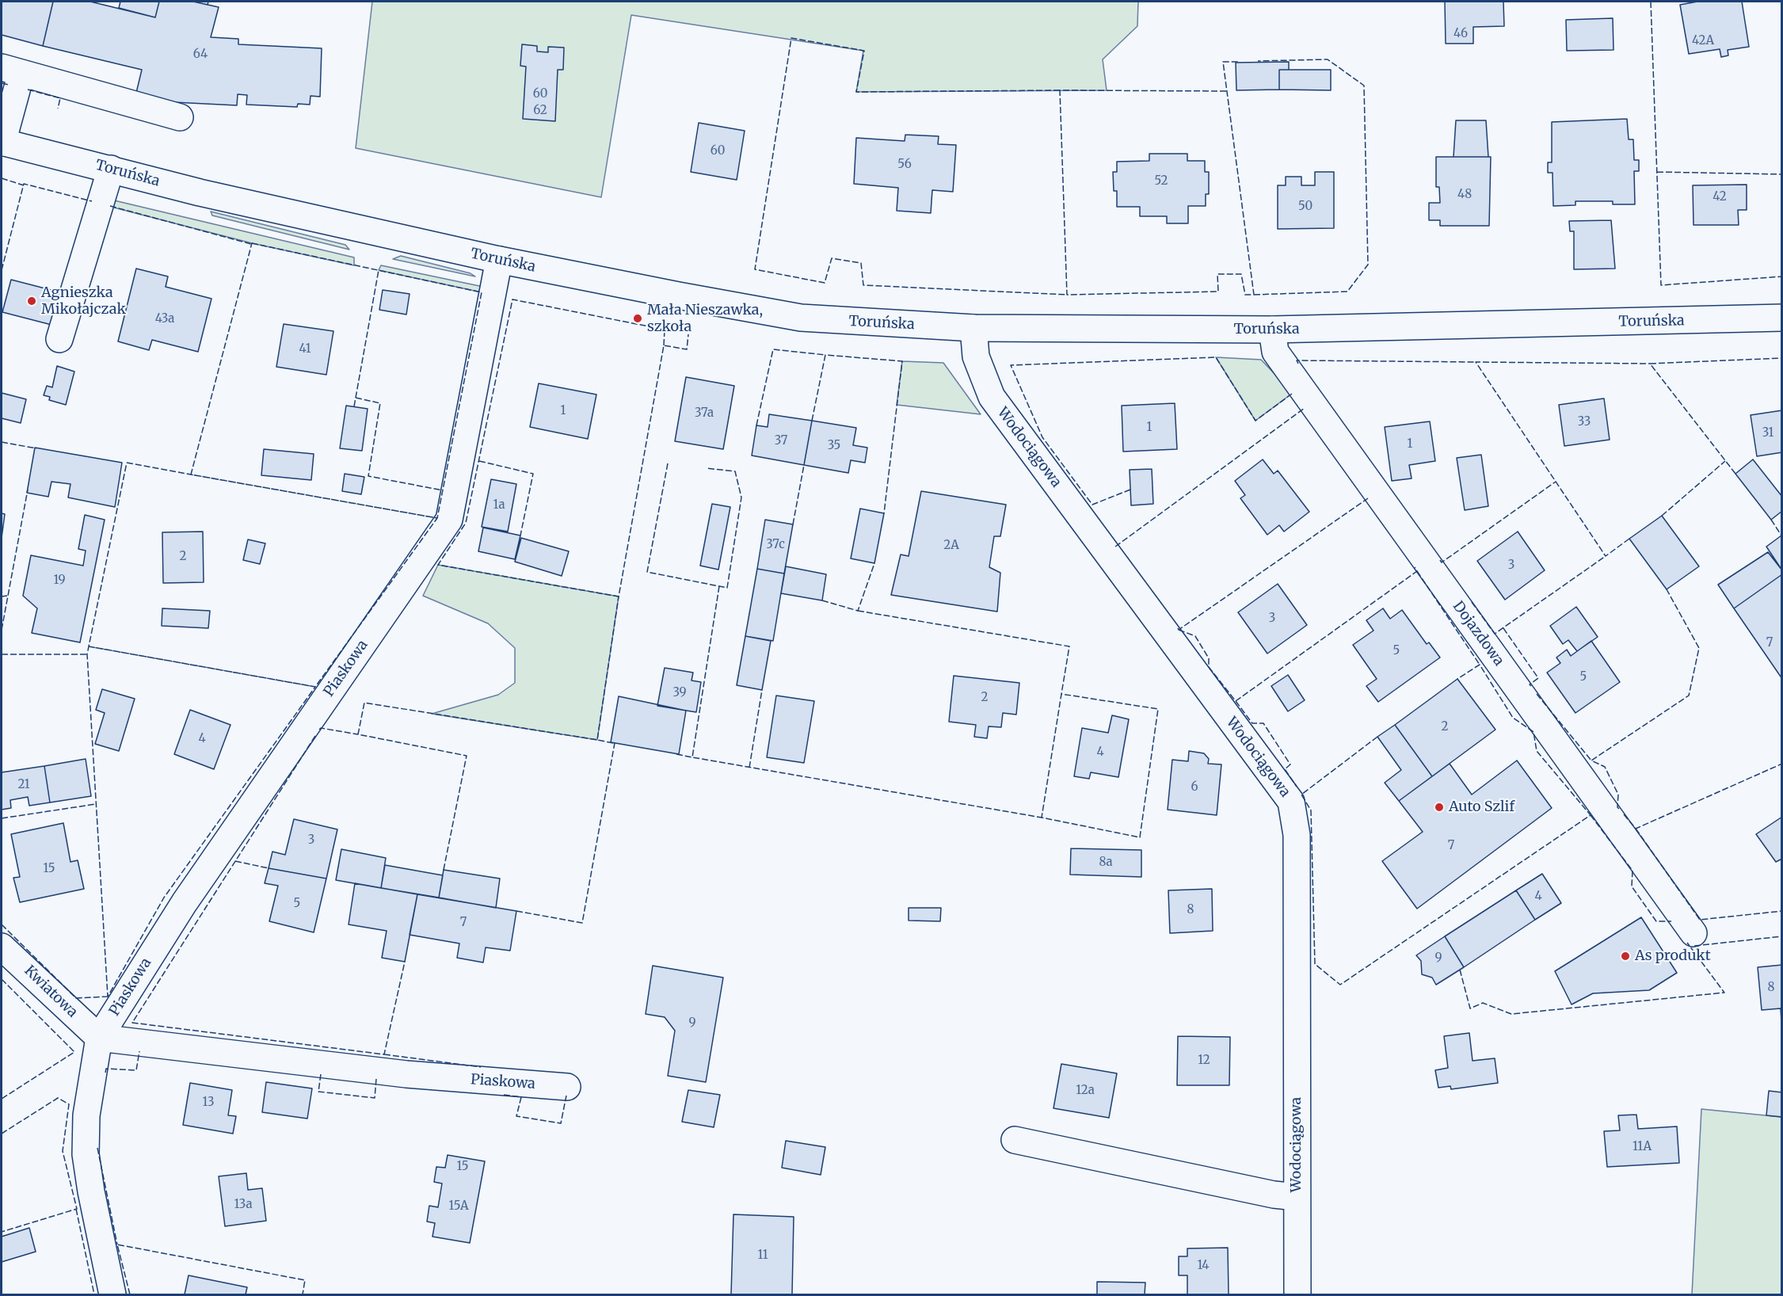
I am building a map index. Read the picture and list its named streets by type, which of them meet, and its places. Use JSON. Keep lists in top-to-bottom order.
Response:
{
  "streets": {
    "street": [
      "Toruńska",
      "Wodociągowa",
      "Dojazdowa",
      "Piaskowa",
      "Kwiatowa"
    ]
  },
  "crossings": [
    ["Toruńska", "Wodociągowa"],
    ["Toruńska", "Dojazdowa"],
    ["Toruńska", "Piaskowa"],
    ["Piaskowa", "Kwiatowa"]
  ],
  "places": [
    "Agnieszka Mikołajczak",
    "Mała Nieszawka, szkoła",
    "Auto Szlif",
    "As produkt"
  ],
  "house_numbers": [
    "46",
    "42A",
    "64",
    "60",
    "62",
    "60",
    "56",
    "52",
    "48",
    "42",
    "50",
    "43a",
    "41",
    "1",
    "37a",
    "33",
    "1",
    "31",
    "37",
    "1",
    "35",
    "1a",
    "37c",
    "2A",
    "2",
    "3",
    "19",
    "3",
    "7",
    "5",
    "5",
    "39",
    "2",
    "2",
    "4",
    "4",
    "21",
    "6",
    "3",
    "7",
    "8a",
    "15",
    "4",
    "5",
    "8",
    "7",
    "9",
    "8",
    "9",
    "12",
    "12a",
    "13",
    "11A",
    "15",
    "13a",
    "15A",
    "11",
    "14"
  ]
}
